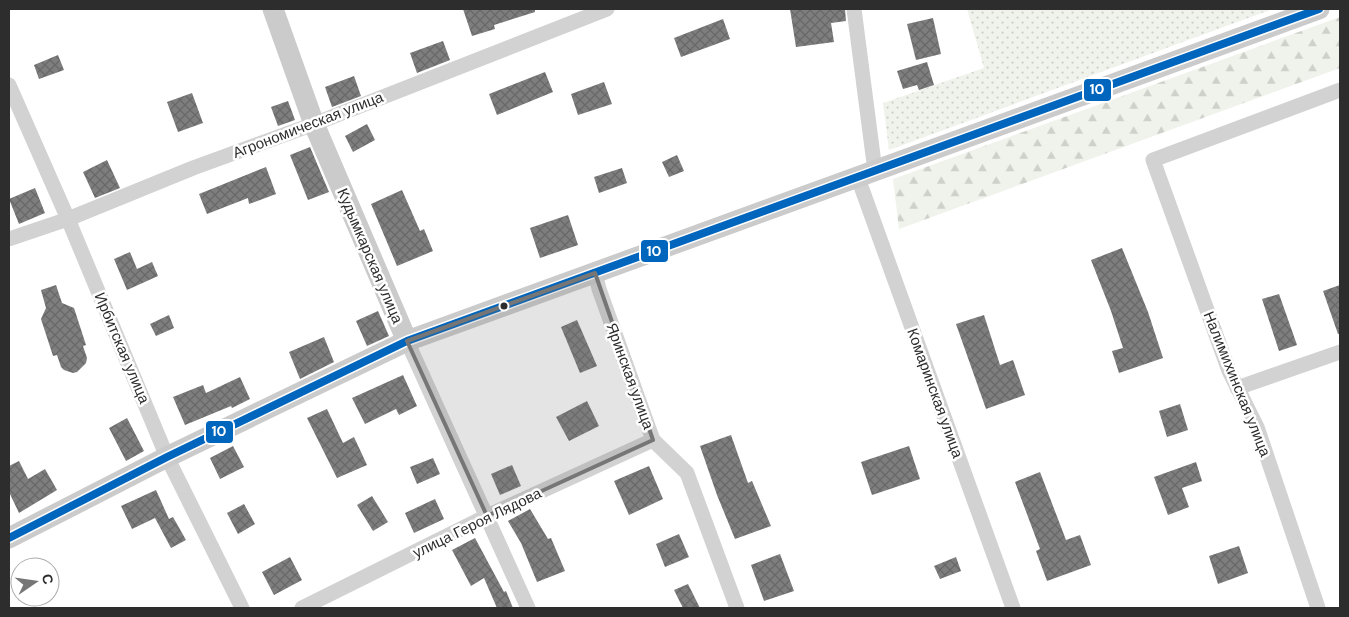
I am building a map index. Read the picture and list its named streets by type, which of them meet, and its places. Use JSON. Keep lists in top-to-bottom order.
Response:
{
  "streets": {
    "street": [
      "Агрономическая улица",
      "Кудымкарская улица",
      "Ирбитская улица",
      "Яринская улица",
      "Налимихинская улица",
      "Комаринская улица",
      "улица Героя Лядова"
    ]
  },
  "crossings": [
    ["Агрономическая улица", "Кудымкарская улица"],
    ["Агрономическая улица", "Ирбитская улица"],
    ["Кудымкарская улица", "улица Героя Лядова"],
    ["Яринская улица", "улица Героя Лядова"]
  ],
  "lines": ["transit line 10"],
  "north": "right"
}
